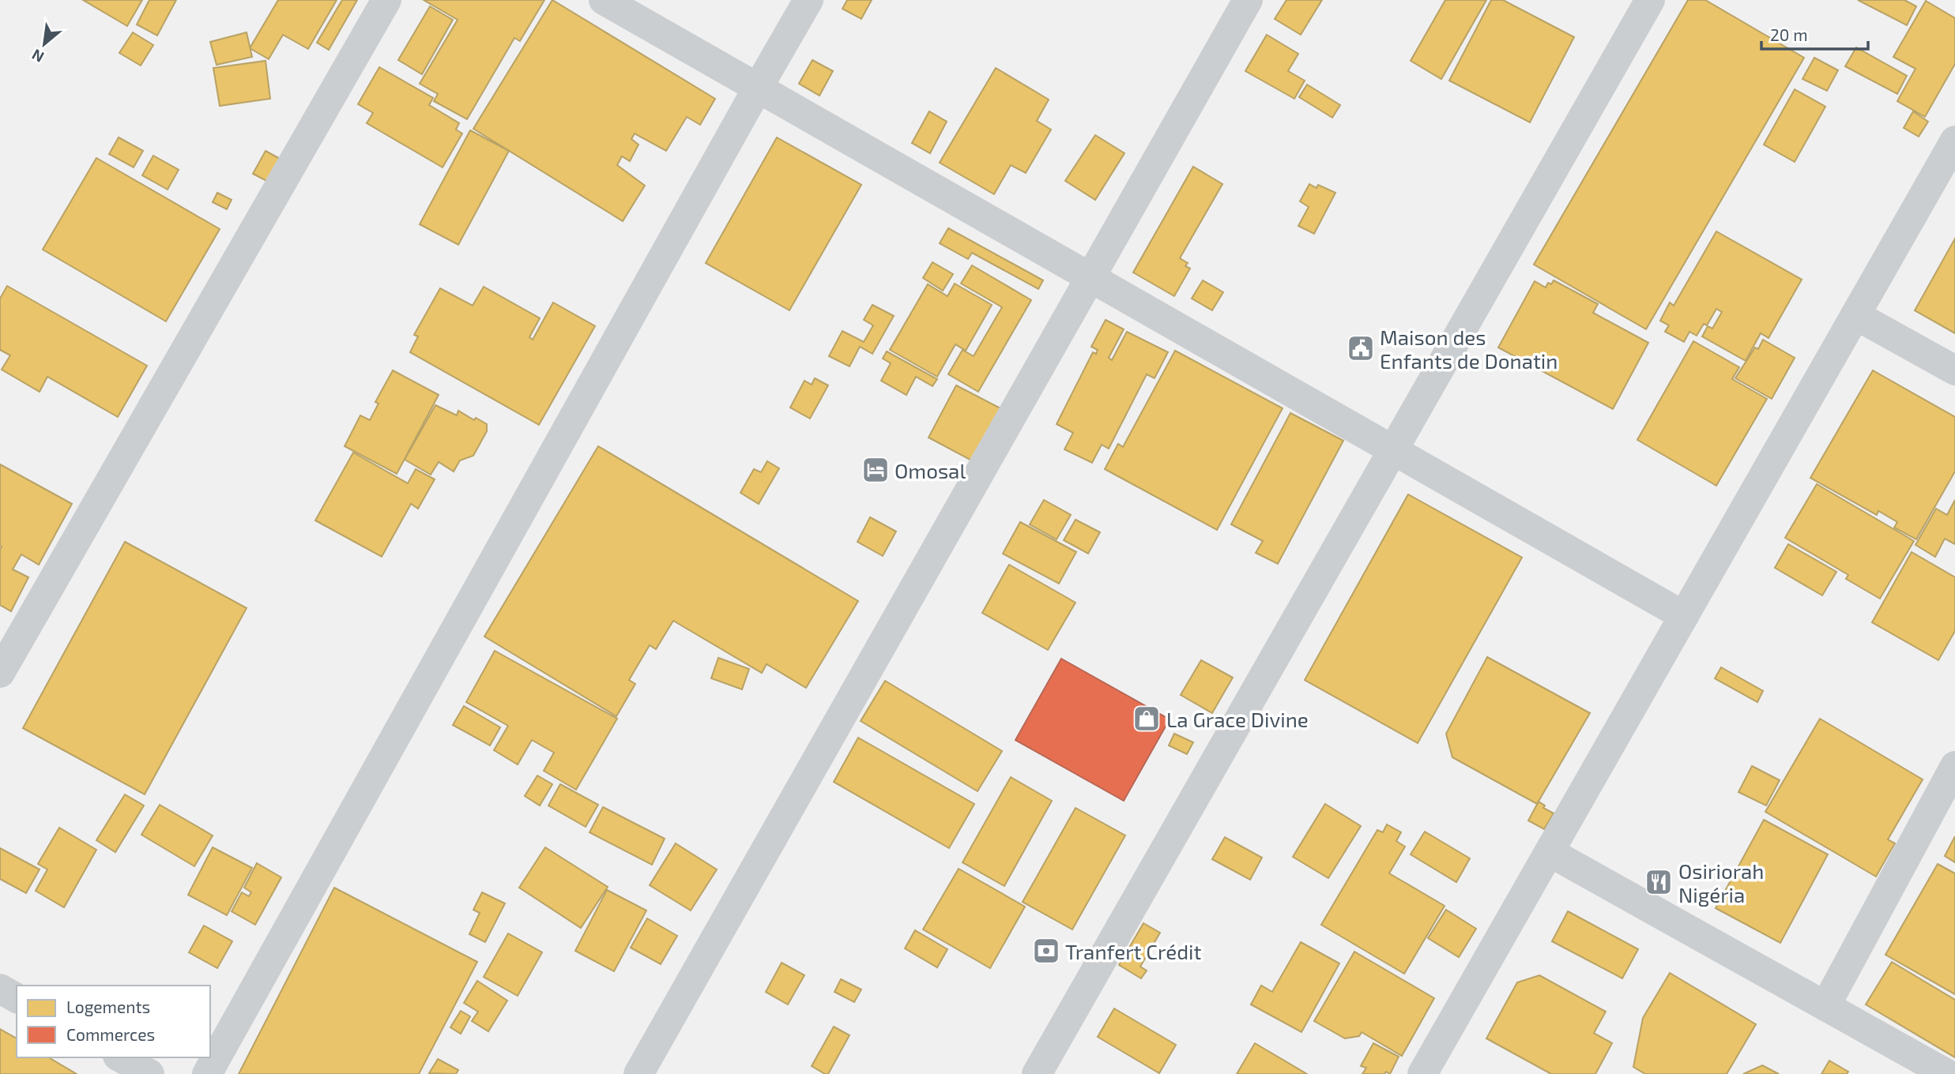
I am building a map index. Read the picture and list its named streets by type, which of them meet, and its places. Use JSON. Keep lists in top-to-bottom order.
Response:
{
  "places": {
    "public building": ["Maison des Enfants de Donatin"],
    "hotel": ["Omosal"],
    "shop": ["La Grace Divine"],
    "restaurant": ["Osiriorah Nigéria"],
    "bank": ["Tranfert Crédit"]
  },
  "legend": ["Logements", "Commerces"],
  "scale_bar": "20 m",
  "north": "bottom left"
}
